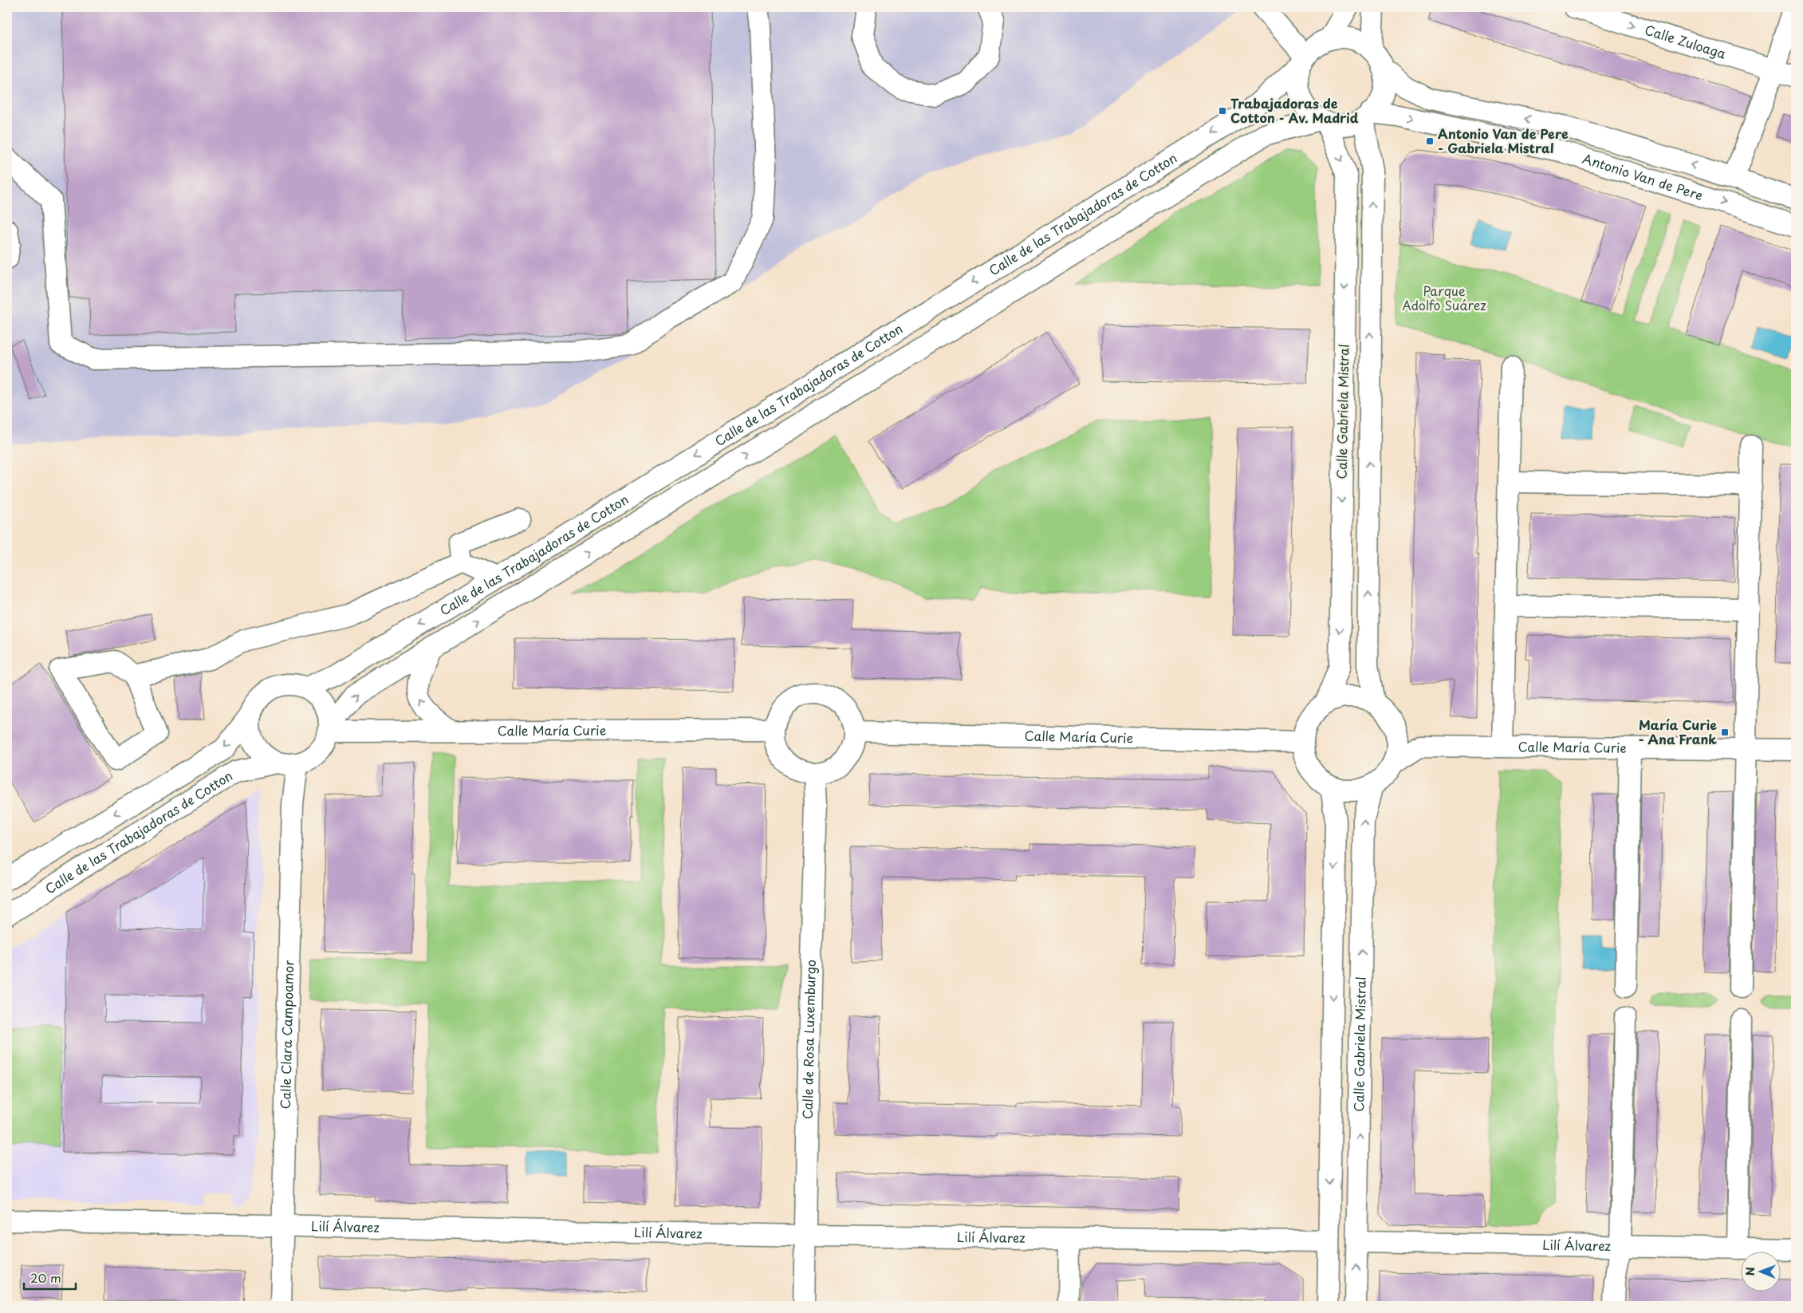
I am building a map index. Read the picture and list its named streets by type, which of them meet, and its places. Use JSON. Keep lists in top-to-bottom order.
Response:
{
  "streets": {
    "street": [
      "Calle Zuloaga",
      "Antonio Van de Pere",
      "Calle de las Trabajadoras de Cotton",
      "Calle Gabriela Mistral",
      "Calle María Curie",
      "Calle Clara Campoamor",
      "Calle de Rosa Luxemburgo",
      "Lilí Álvarez"
    ]
  },
  "crossings": [
    ["Antonio Van de Pere", "Calle de las Trabajadoras de Cotton"],
    ["Antonio Van de Pere", "Calle Gabriela Mistral"],
    ["Calle de las Trabajadoras de Cotton", "Calle Gabriela Mistral"],
    ["Calle de las Trabajadoras de Cotton", "Calle María Curie"],
    ["Calle de las Trabajadoras de Cotton", "Calle Clara Campoamor"],
    ["Calle Gabriela Mistral", "Calle María Curie"],
    ["Calle Gabriela Mistral", "Lilí Álvarez"],
    ["Calle María Curie", "Calle Clara Campoamor"],
    ["Calle María Curie", "Calle de Rosa Luxemburgo"],
    ["Calle Clara Campoamor", "Lilí Álvarez"],
    ["Calle de Rosa Luxemburgo", "Lilí Álvarez"]
  ],
  "one_way": ["Calle Zuloaga"],
  "parks": ["Parque Adolfo Suárez"],
  "places": {
    "transit": ["Trabajadoras de Cotton - Av. Madrid", "Antonio Van de Pere - Gabriela Mistral", "María Curie - Ana Frank"]
  },
  "scale_bar": "20 m",
  "north": "left"
}
